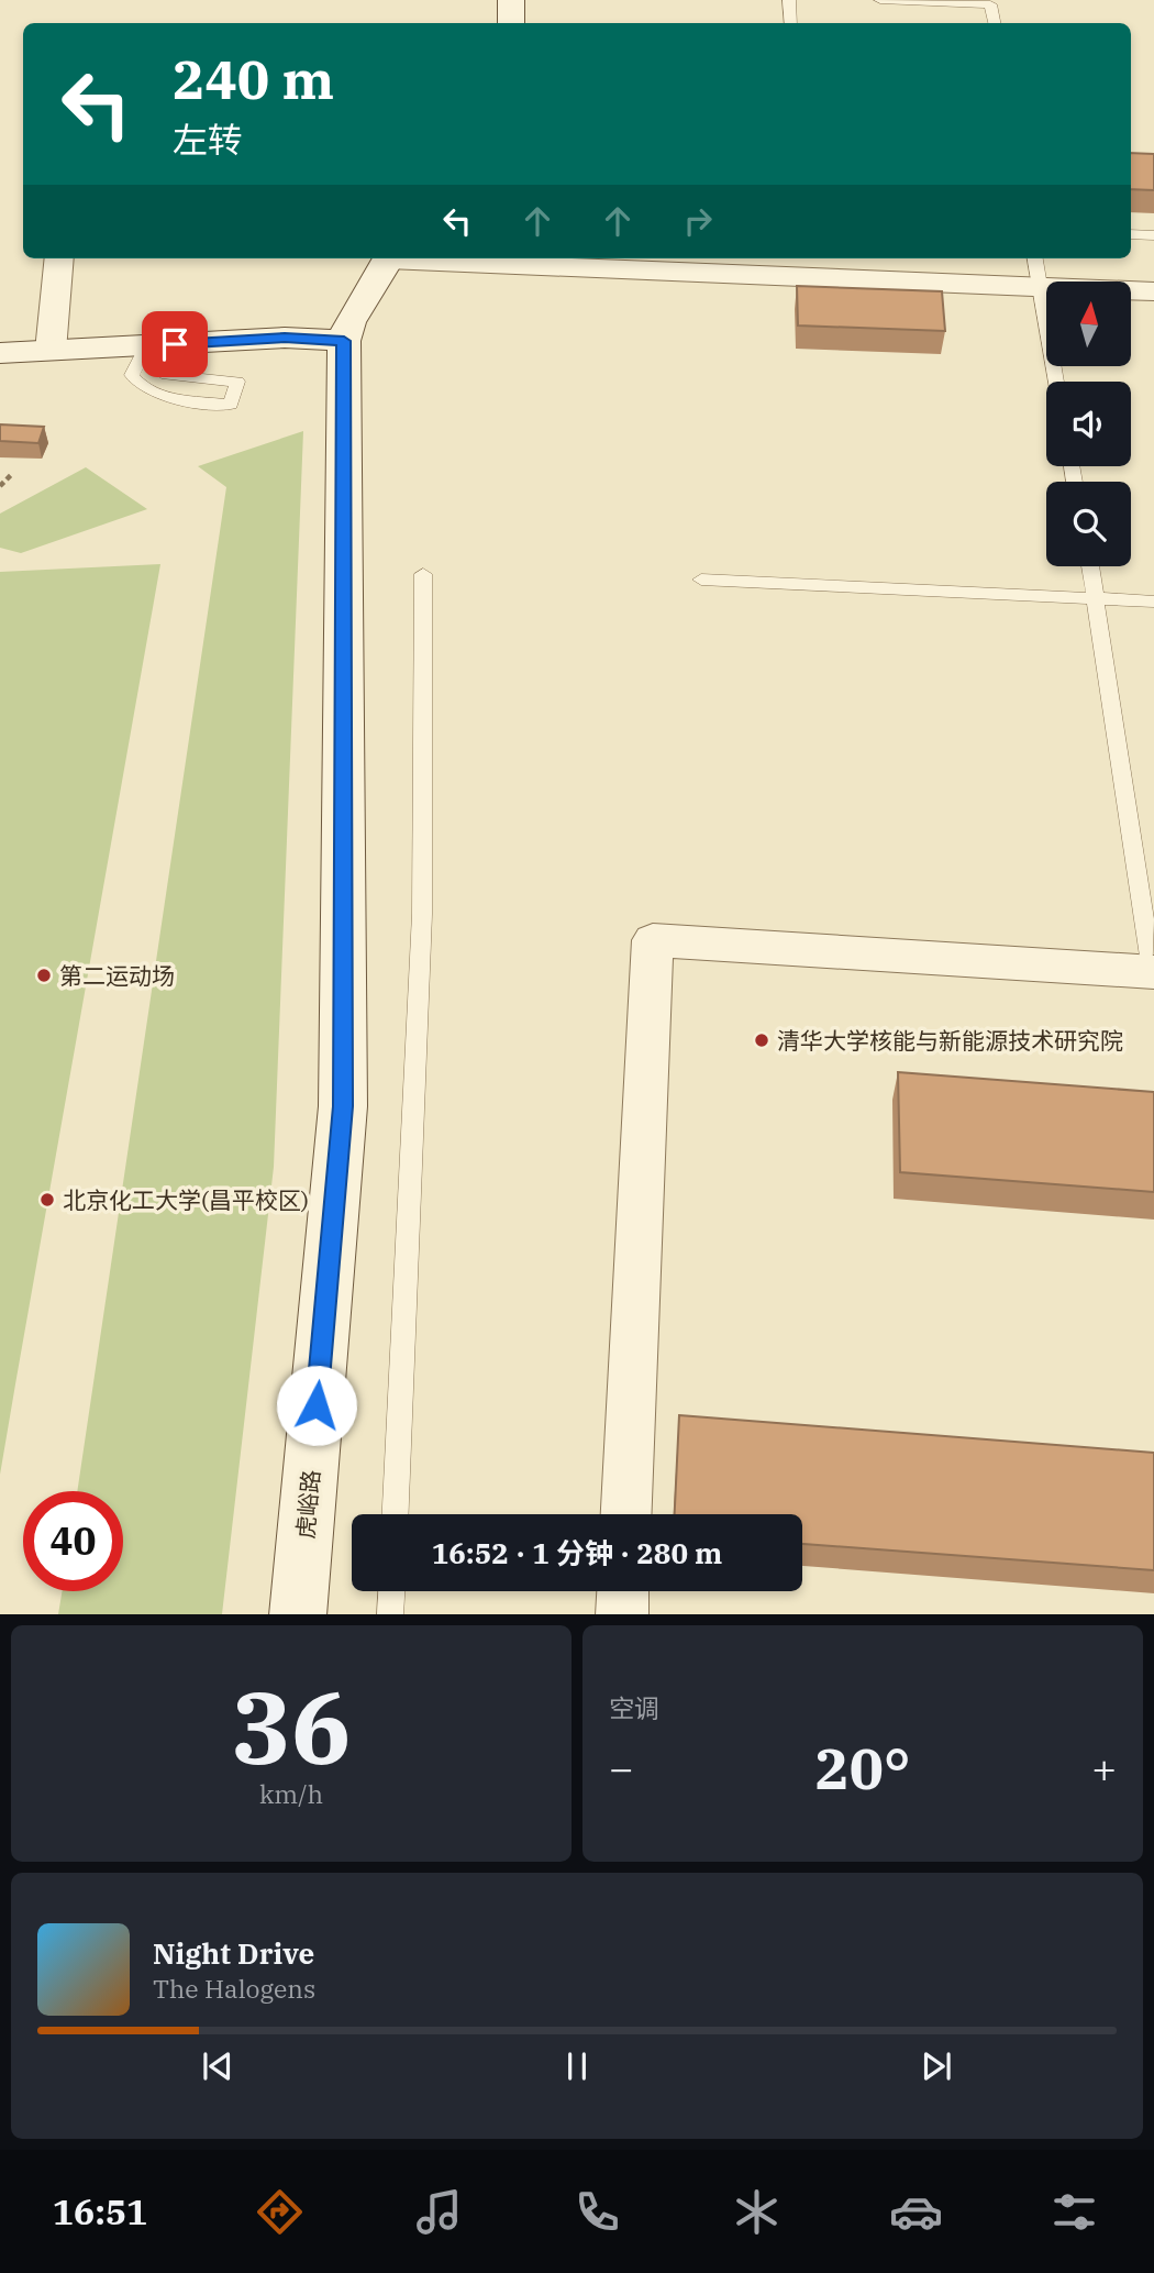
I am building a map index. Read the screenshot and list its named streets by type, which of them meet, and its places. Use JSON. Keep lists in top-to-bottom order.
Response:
{
  "streets": {
    "street": ["虎峪路"]
  },
  "places": ["第二运动场", "清华大学核能与新能源技术研究院", "北京化工大学(昌平校区)"],
  "north": "top",
  "page": {
    "turn": ["240 m", "左转"],
    "limit": "40",
    "trip": "16:52 · 1 分钟 · 280 m",
    "tile": [
      ["36", "km/h"],
      "空调"
    ],
    "heat": ["−", "20°", "+"],
    "song": ["Night Drive", "The Halogens"],
    "tabs": "16:51"
  }
}
